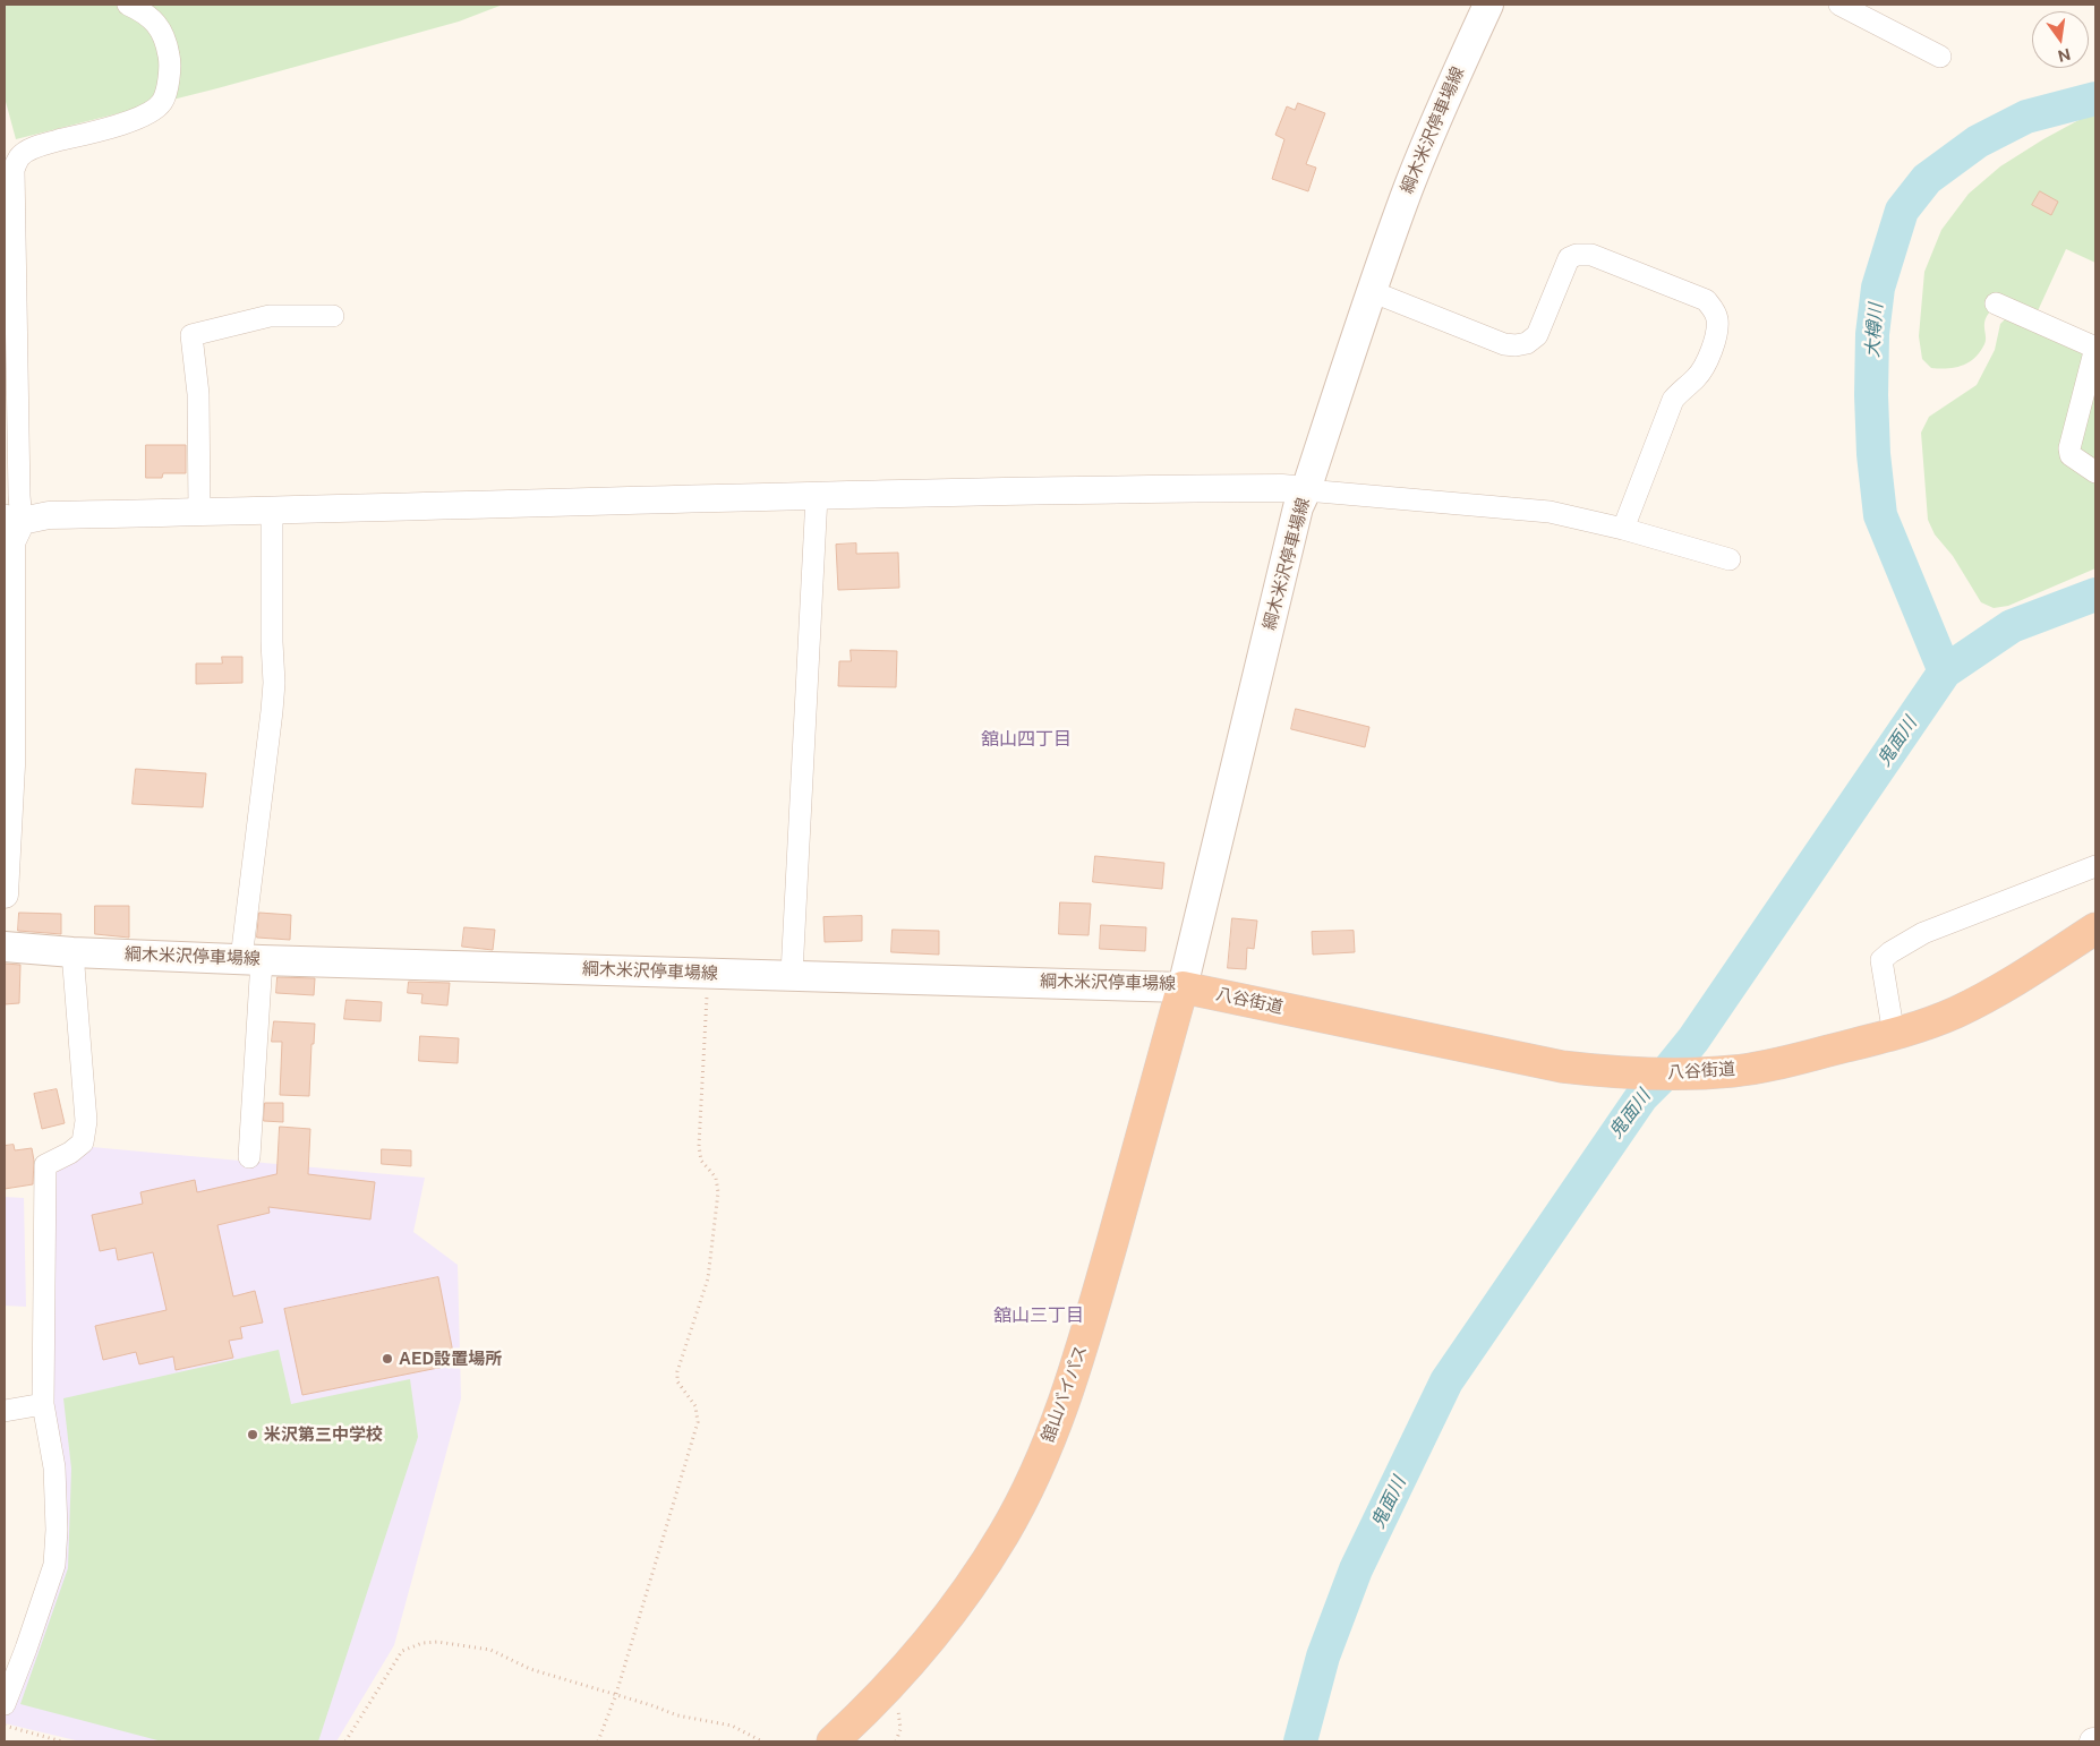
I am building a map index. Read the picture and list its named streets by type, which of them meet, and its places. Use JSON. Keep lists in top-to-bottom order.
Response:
{
  "streets": {
    "highway": ["八谷街道", "舘山バイパス"],
    "main road": ["綱木米沢停車場線"]
  },
  "crossings": [
    ["綱木米沢停車場線", "八谷街道"],
    ["綱木米沢停車場線", "舘山バイパス"],
    ["八谷街道", "舘山バイパス"]
  ],
  "districts": ["舘山四丁目", "舘山三丁目"],
  "water": ["大樽川", "鬼面川"],
  "places": ["AED設置場所", "米沢第三中学校"],
  "north": "bottom"
}
